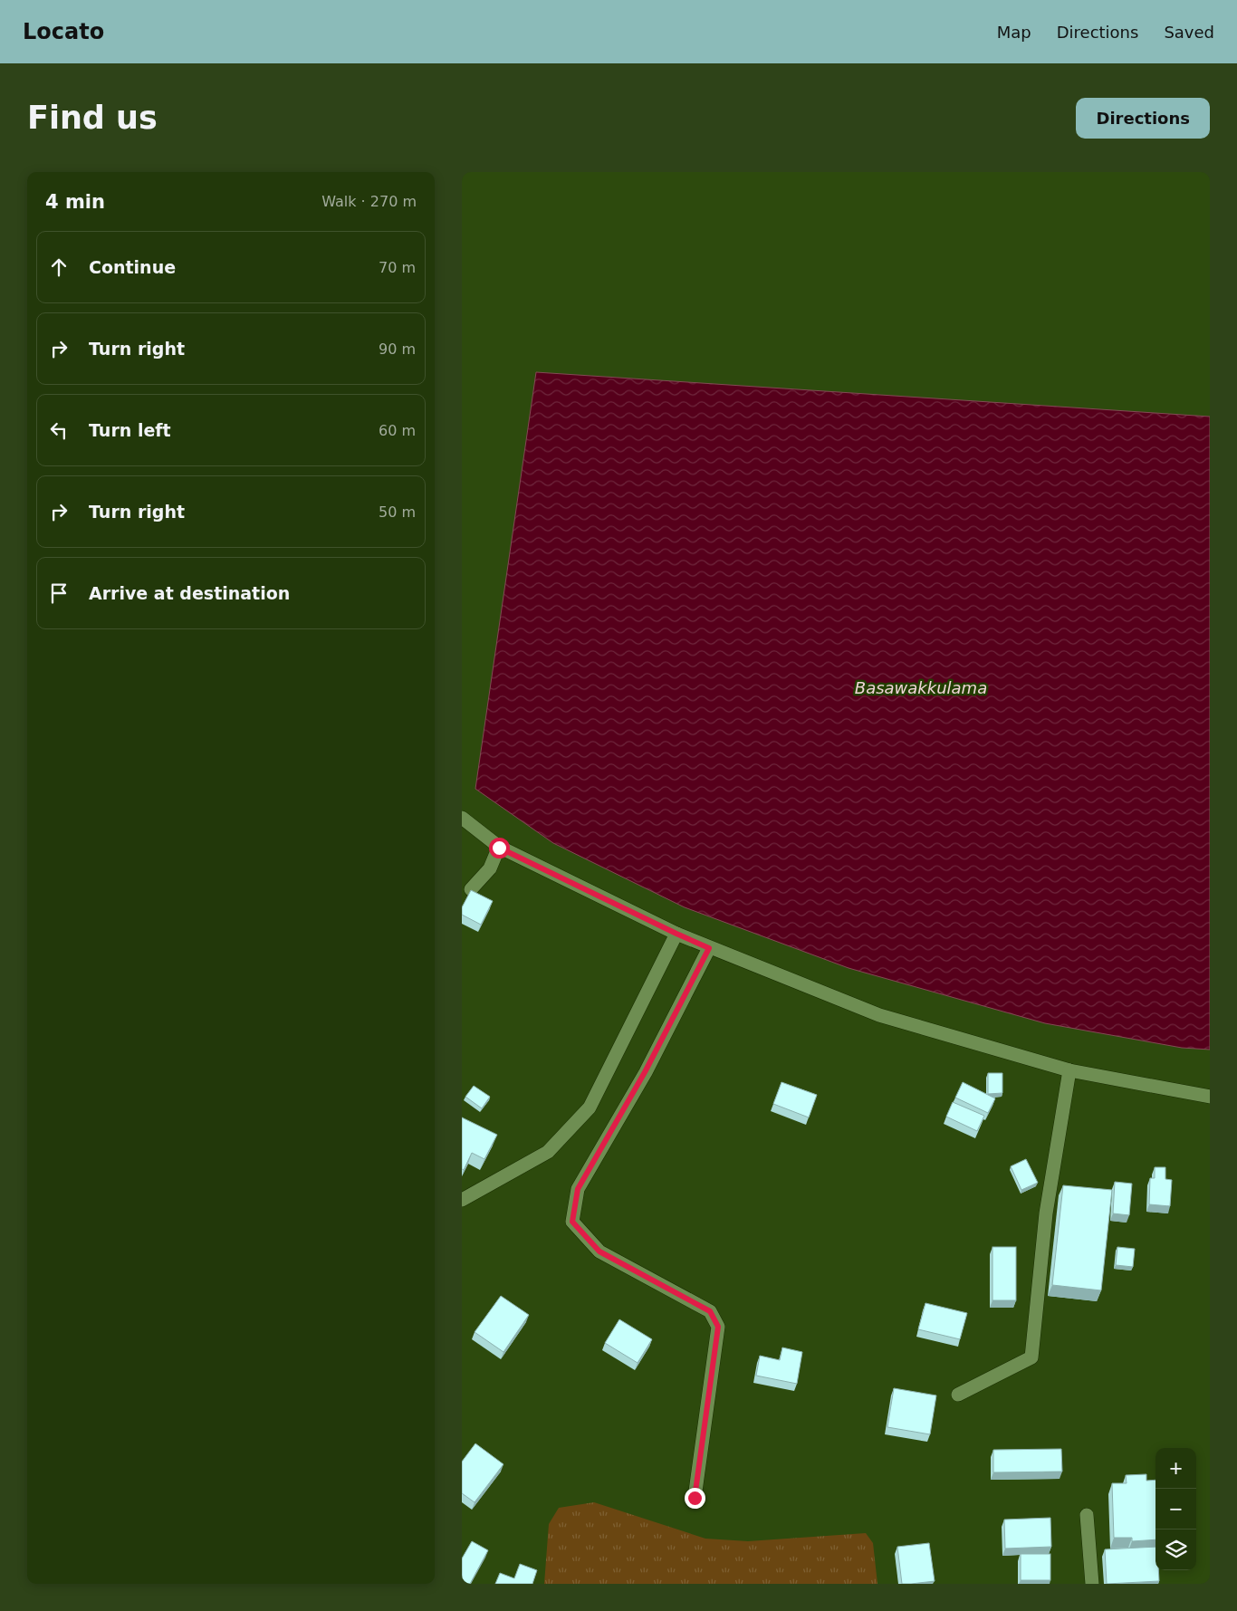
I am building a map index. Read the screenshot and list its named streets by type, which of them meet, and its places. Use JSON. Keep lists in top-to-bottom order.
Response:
{
  "water": ["Basawakkulama"],
  "page": {
    "header": "Locato",
    "nav": ["Map", "Directions", "Saved"],
    "buttons": "Directions",
    "title": "Find us",
    "heading": ["4 min", "Walk · 270 m"],
    "list": [
      ["Continue", "70 m"],
      ["Turn right", "90 m"],
      ["Turn left", "60 m"],
      ["Turn right", "50 m"],
      "Arrive at destination"
    ],
    "map_buttons": ["+", "−"]
  }
}
